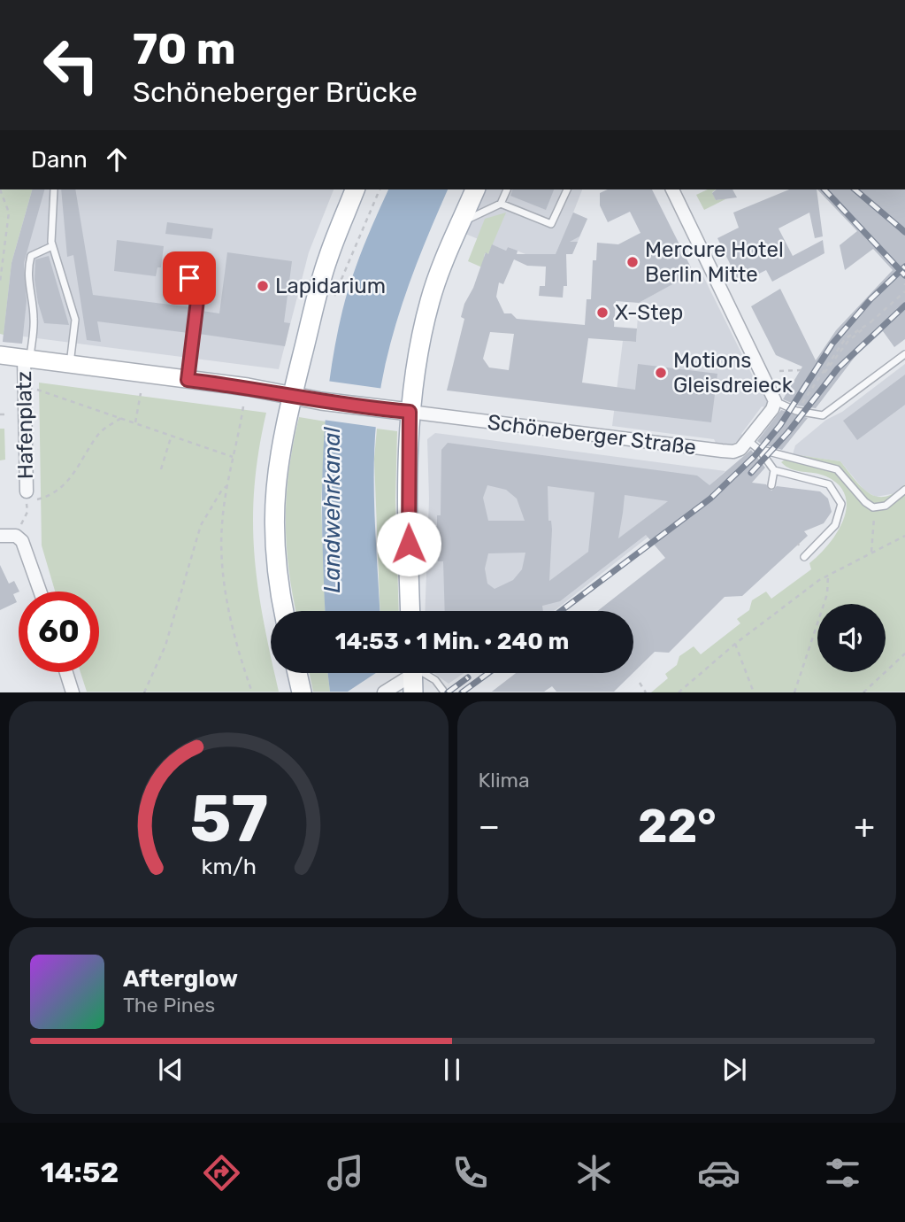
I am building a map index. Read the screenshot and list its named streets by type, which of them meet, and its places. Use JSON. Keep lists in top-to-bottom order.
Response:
{
  "streets": {
    "street": ["Hafenplatz", "Schöneberger Straße"]
  },
  "water": ["Landwehrkanal"],
  "places": [
    "Mercure Hotel Berlin Mitte",
    "Lapidarium",
    "X-Step",
    "Motions Gleisdreieck"
  ],
  "page": {
    "turn": ["70 m", "Schöneberger Brücke"],
    "then": "Dann",
    "limit": "60",
    "trip": "14:53 · 1 Min. · 240 m",
    "tile": "Klima",
    "heat": ["−", "22°", "+"],
    "song": ["Afterglow", "The Pines"],
    "tabs": "14:52",
    "gauge": ["57", "km/h"]
  }
}
